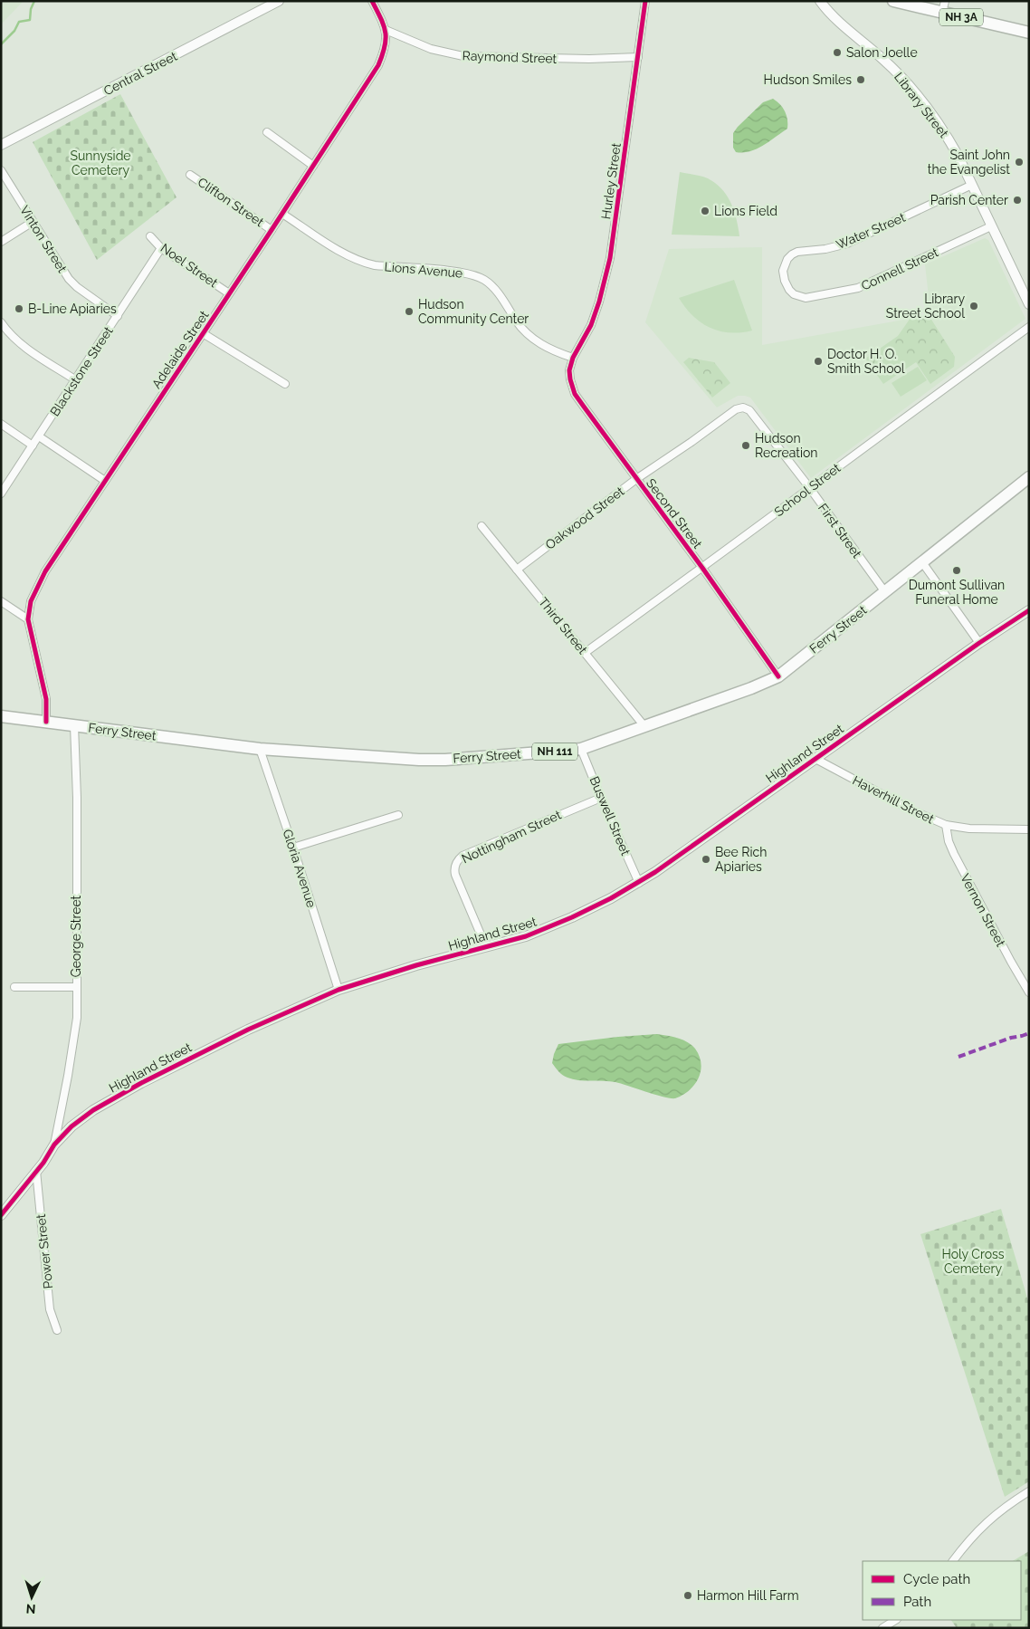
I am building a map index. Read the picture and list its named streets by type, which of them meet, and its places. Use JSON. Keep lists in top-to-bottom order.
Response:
{
  "streets": {
    "main road": ["NH 3A", "Ferry Street", "NH 111"],
    "street": [
      "Raymond Street",
      "Central Street",
      "Library Street",
      "Hurley Street",
      "Clifton Street",
      "Water Street",
      "Vinton Street",
      "Noel Street",
      "Connell Street",
      "Lions Avenue",
      "Adelaide Street",
      "Blackstone Street",
      "School Street",
      "Second Street",
      "Oakwood Street",
      "First Street",
      "Third Street",
      "Highland Street",
      "Haverhill Street",
      "Buswell Street",
      "Nottingham Street",
      "Gloria Avenue",
      "Vernon Street",
      "George Street",
      "Power Street"
    ]
  },
  "crossings": [
    ["Raymond Street", "Hurley Street"],
    ["Raymond Street", "Adelaide Street"],
    ["Library Street", "Water Street"],
    ["Library Street", "Connell Street"],
    ["Hurley Street", "Lions Avenue"],
    ["Hurley Street", "Second Street"],
    ["Clifton Street", "Adelaide Street"],
    ["Water Street", "Connell Street"],
    ["Vinton Street", "Blackstone Street"],
    ["Noel Street", "Adelaide Street"],
    ["Noel Street", "Blackstone Street"],
    ["Lions Avenue", "Adelaide Street"],
    ["Lions Avenue", "Second Street"],
    ["Adelaide Street", "Ferry Street"],
    ["School Street", "Second Street"],
    ["School Street", "First Street"],
    ["School Street", "Third Street"],
    ["Second Street", "Oakwood Street"],
    ["Second Street", "Ferry Street"],
    ["Oakwood Street", "First Street"],
    ["Oakwood Street", "Third Street"],
    ["First Street", "Ferry Street"],
    ["Third Street", "Ferry Street"],
    ["Ferry Street", "Buswell Street"],
    ["Ferry Street", "Gloria Avenue"],
    ["Ferry Street", "George Street"],
    ["Highland Street", "Haverhill Street"],
    ["Highland Street", "Buswell Street"],
    ["Highland Street", "Nottingham Street"],
    ["Highland Street", "Gloria Avenue"],
    ["Highland Street", "George Street"],
    ["Highland Street", "Power Street"],
    ["Haverhill Street", "Vernon Street"],
    ["Buswell Street", "Nottingham Street"]
  ],
  "parks": ["Sunnyside Cemetery", "Holy Cross Cemetery"],
  "places": [
    "Salon Joelle",
    "Hudson Smiles",
    "Saint John the Evangelist",
    "Parish Center",
    "Lions Field",
    "Library Street School",
    "B-Line Apiaries",
    "Hudson Community Center",
    "Doctor H. O. Smith School",
    "Hudson Recreation",
    "Dumont Sullivan Funeral Home",
    "Bee Rich Apiaries",
    "Harmon Hill Farm"
  ],
  "legend": ["Cycle path", "Path"],
  "north": "bottom"
}
